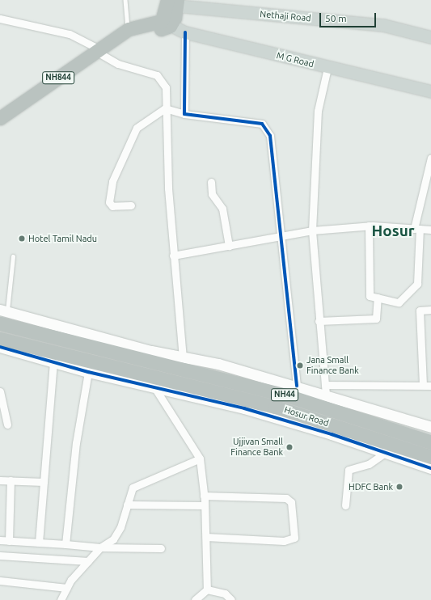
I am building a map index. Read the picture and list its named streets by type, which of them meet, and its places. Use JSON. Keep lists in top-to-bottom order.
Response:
{
  "streets": {
    "highway": ["NH844", "NH44", "Hosur Road"],
    "main road": ["Nethaji Road", "M G Road"]
  },
  "crossings": [
    ["M G Road", "NH844"],
    ["NH44", "Hosur Road"]
  ],
  "districts": ["Hosur"],
  "places": [
    "Hotel Tamil Nadu",
    "Jana Small Finance Bank",
    "Ujjivan Small Finance Bank",
    "HDFC Bank"
  ],
  "scale_bar": "50 m"
}
